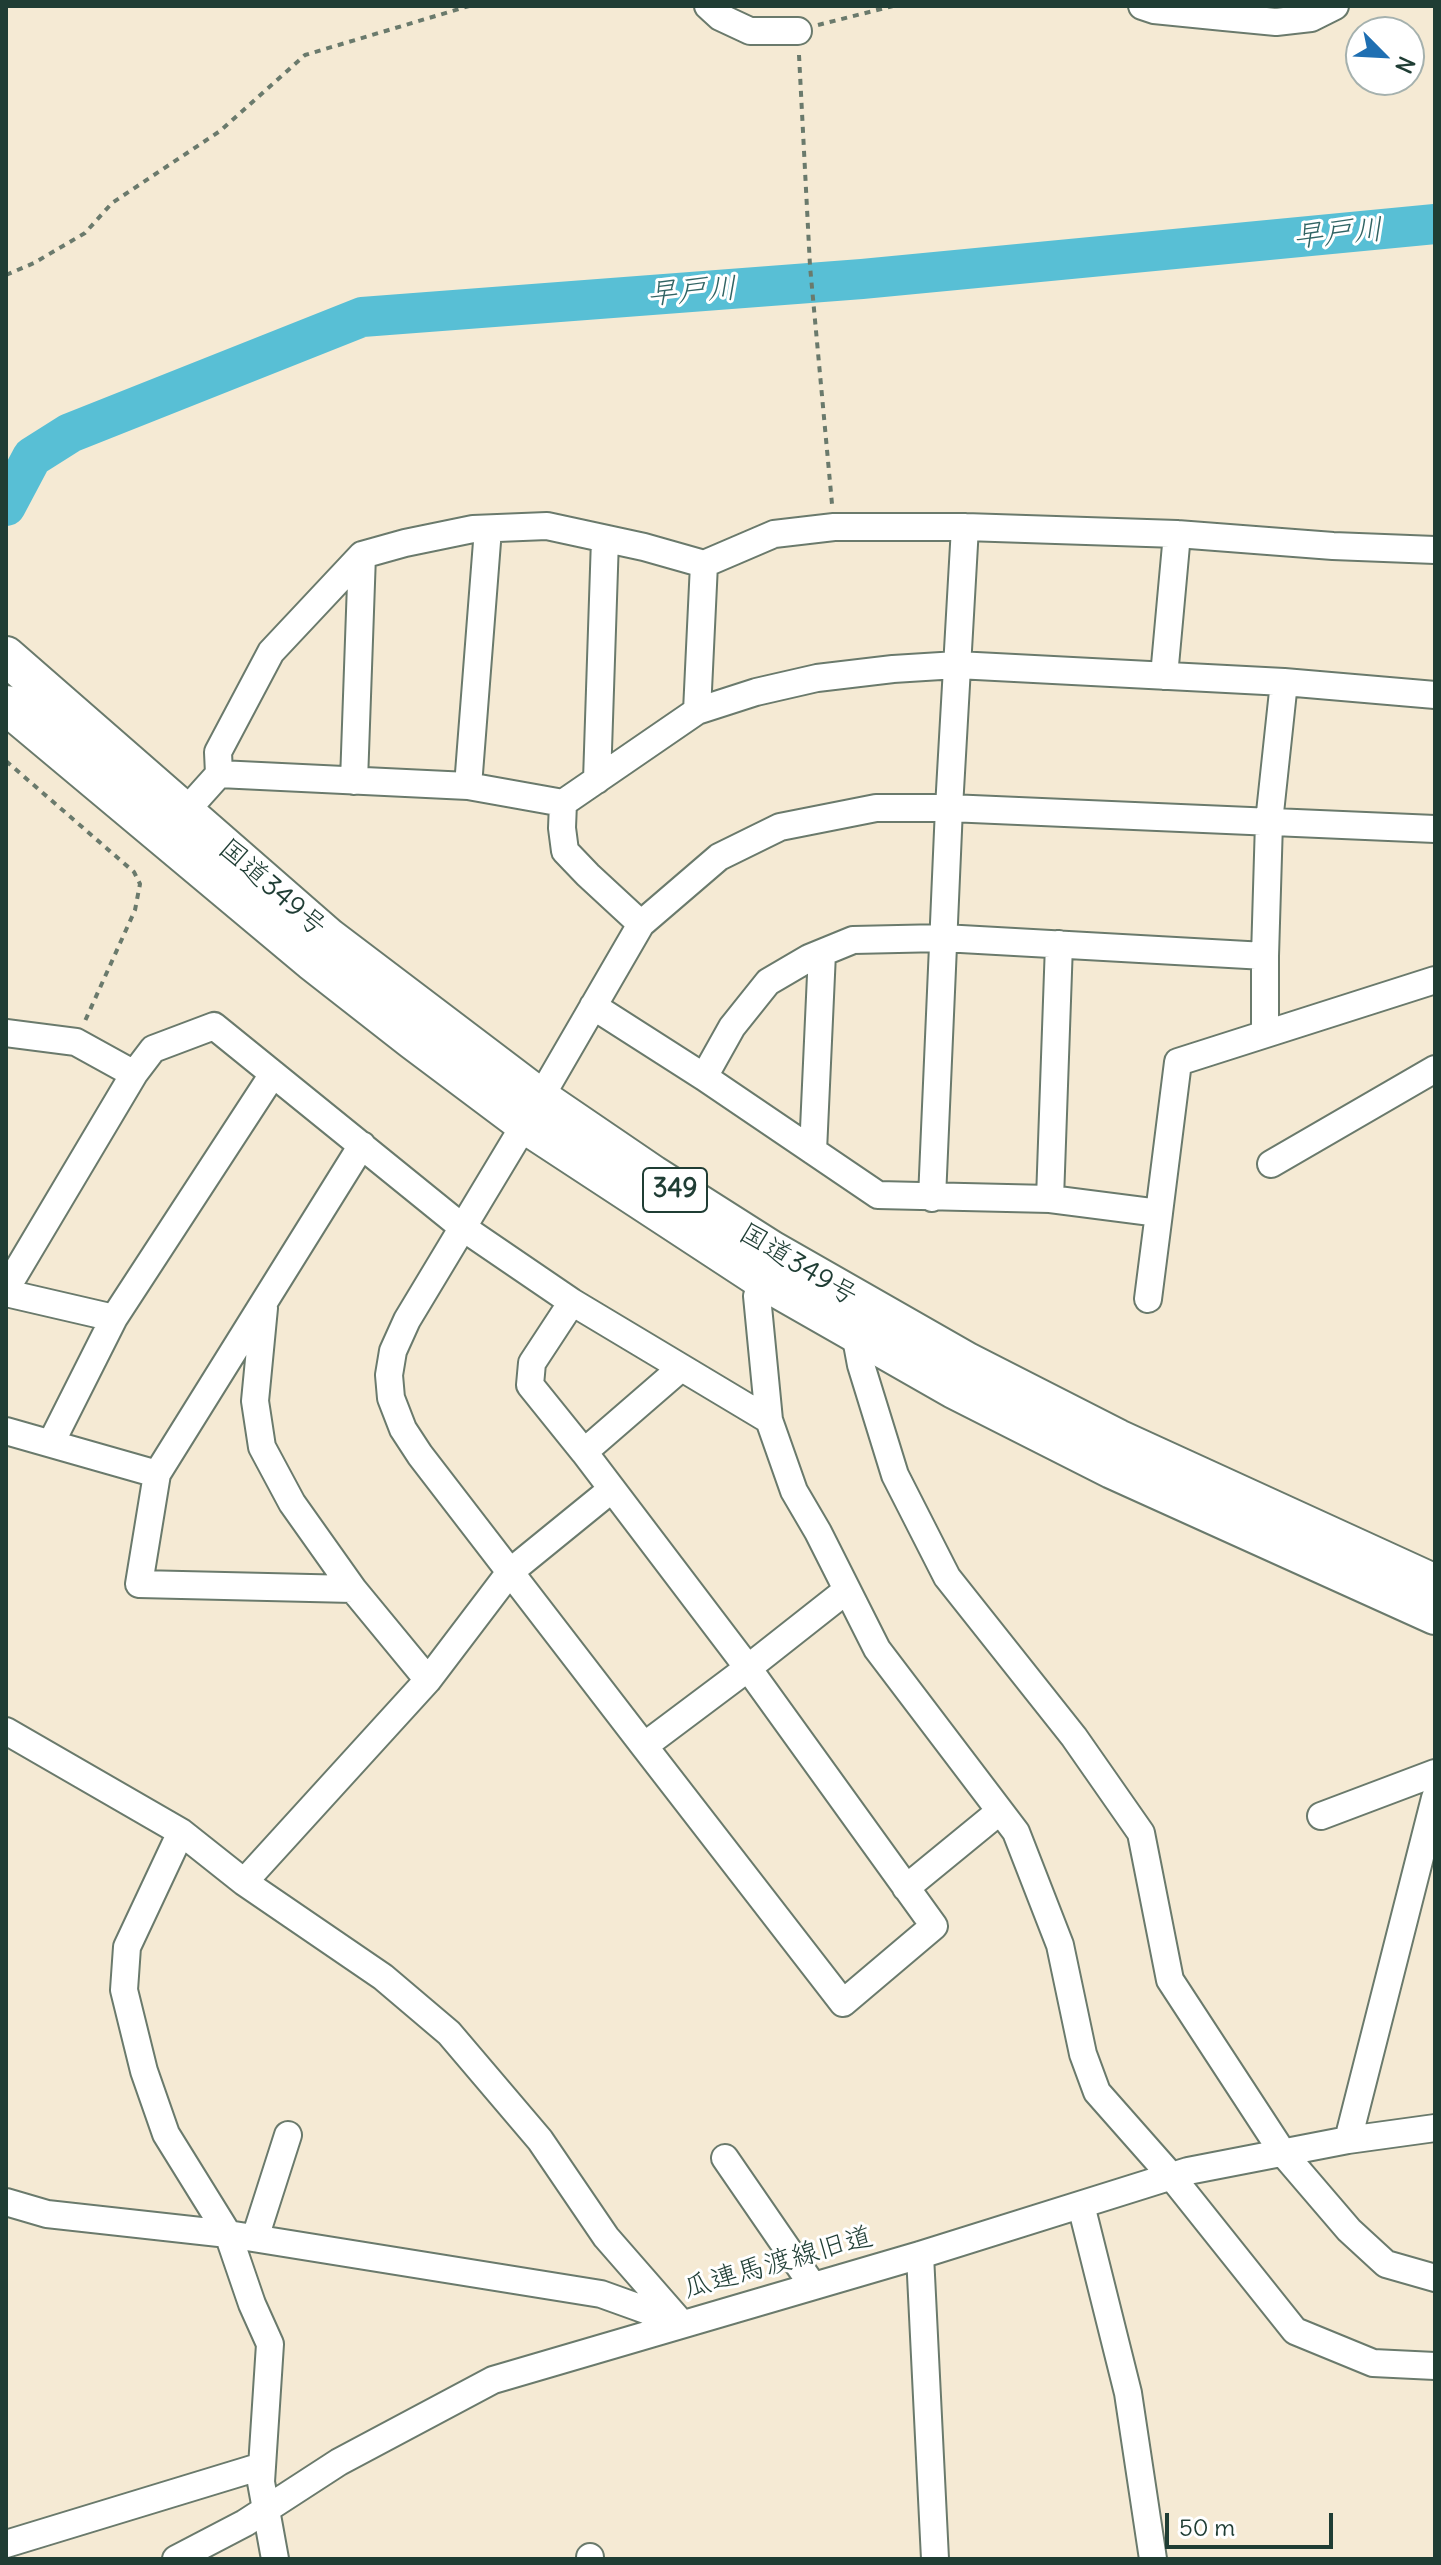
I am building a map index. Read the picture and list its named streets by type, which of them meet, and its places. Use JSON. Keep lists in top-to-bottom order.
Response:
{
  "streets": {
    "highway": ["国道349号", "349"],
    "street": ["瓜連馬渡線旧道"]
  },
  "water": ["早戸川"],
  "scale_bar": "50 m",
  "north": "bottom right"
}
